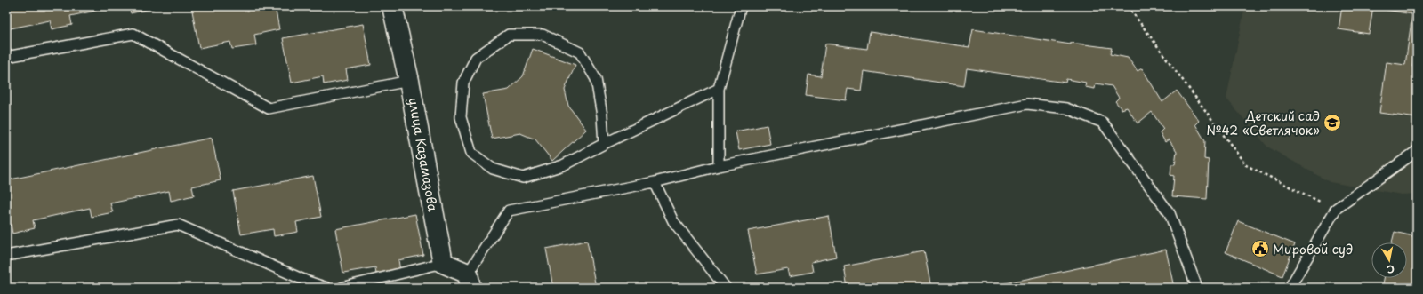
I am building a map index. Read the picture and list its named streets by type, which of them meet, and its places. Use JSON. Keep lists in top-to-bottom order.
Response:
{
  "streets": {
    "street": ["улица Казамазова"]
  },
  "places": {
    "school or university": ["Детский сад №42 «Светлячок»"],
    "public building": ["Мировой суд"]
  },
  "north": "bottom"
}
